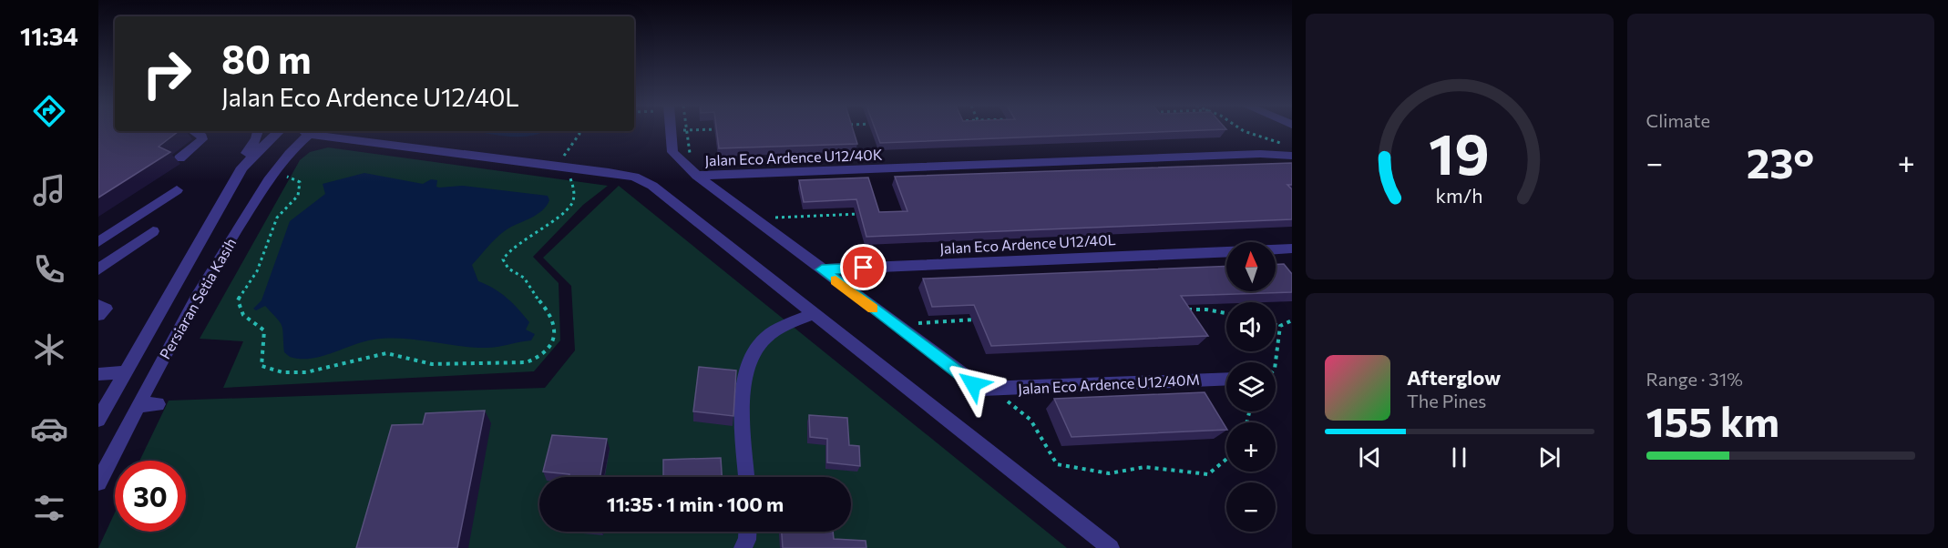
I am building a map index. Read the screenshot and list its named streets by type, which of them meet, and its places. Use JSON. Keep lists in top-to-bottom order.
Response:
{
  "streets": {
    "street": [
      "Jalan Eco Ardence U12/40K",
      "Jalan Eco Ardence U12/40L",
      "Persiaran Setia Kasih",
      "Jalan Eco Ardence U12/40M"
    ]
  },
  "north": "top",
  "page": {
    "tabs": "11:34",
    "tile": [
      "Climate",
      ["Range · 31%", "155 km"]
    ],
    "turn": ["80 m", "Jalan Eco Ardence U12/40L"],
    "heat": ["−", "23°", "+"],
    "map_buttons": ["+", "−"],
    "song": ["Afterglow", "The Pines"],
    "limit": "30",
    "trip": "11:35 · 1 min · 100 m",
    "gauge": ["19", "km/h"]
  }
}
